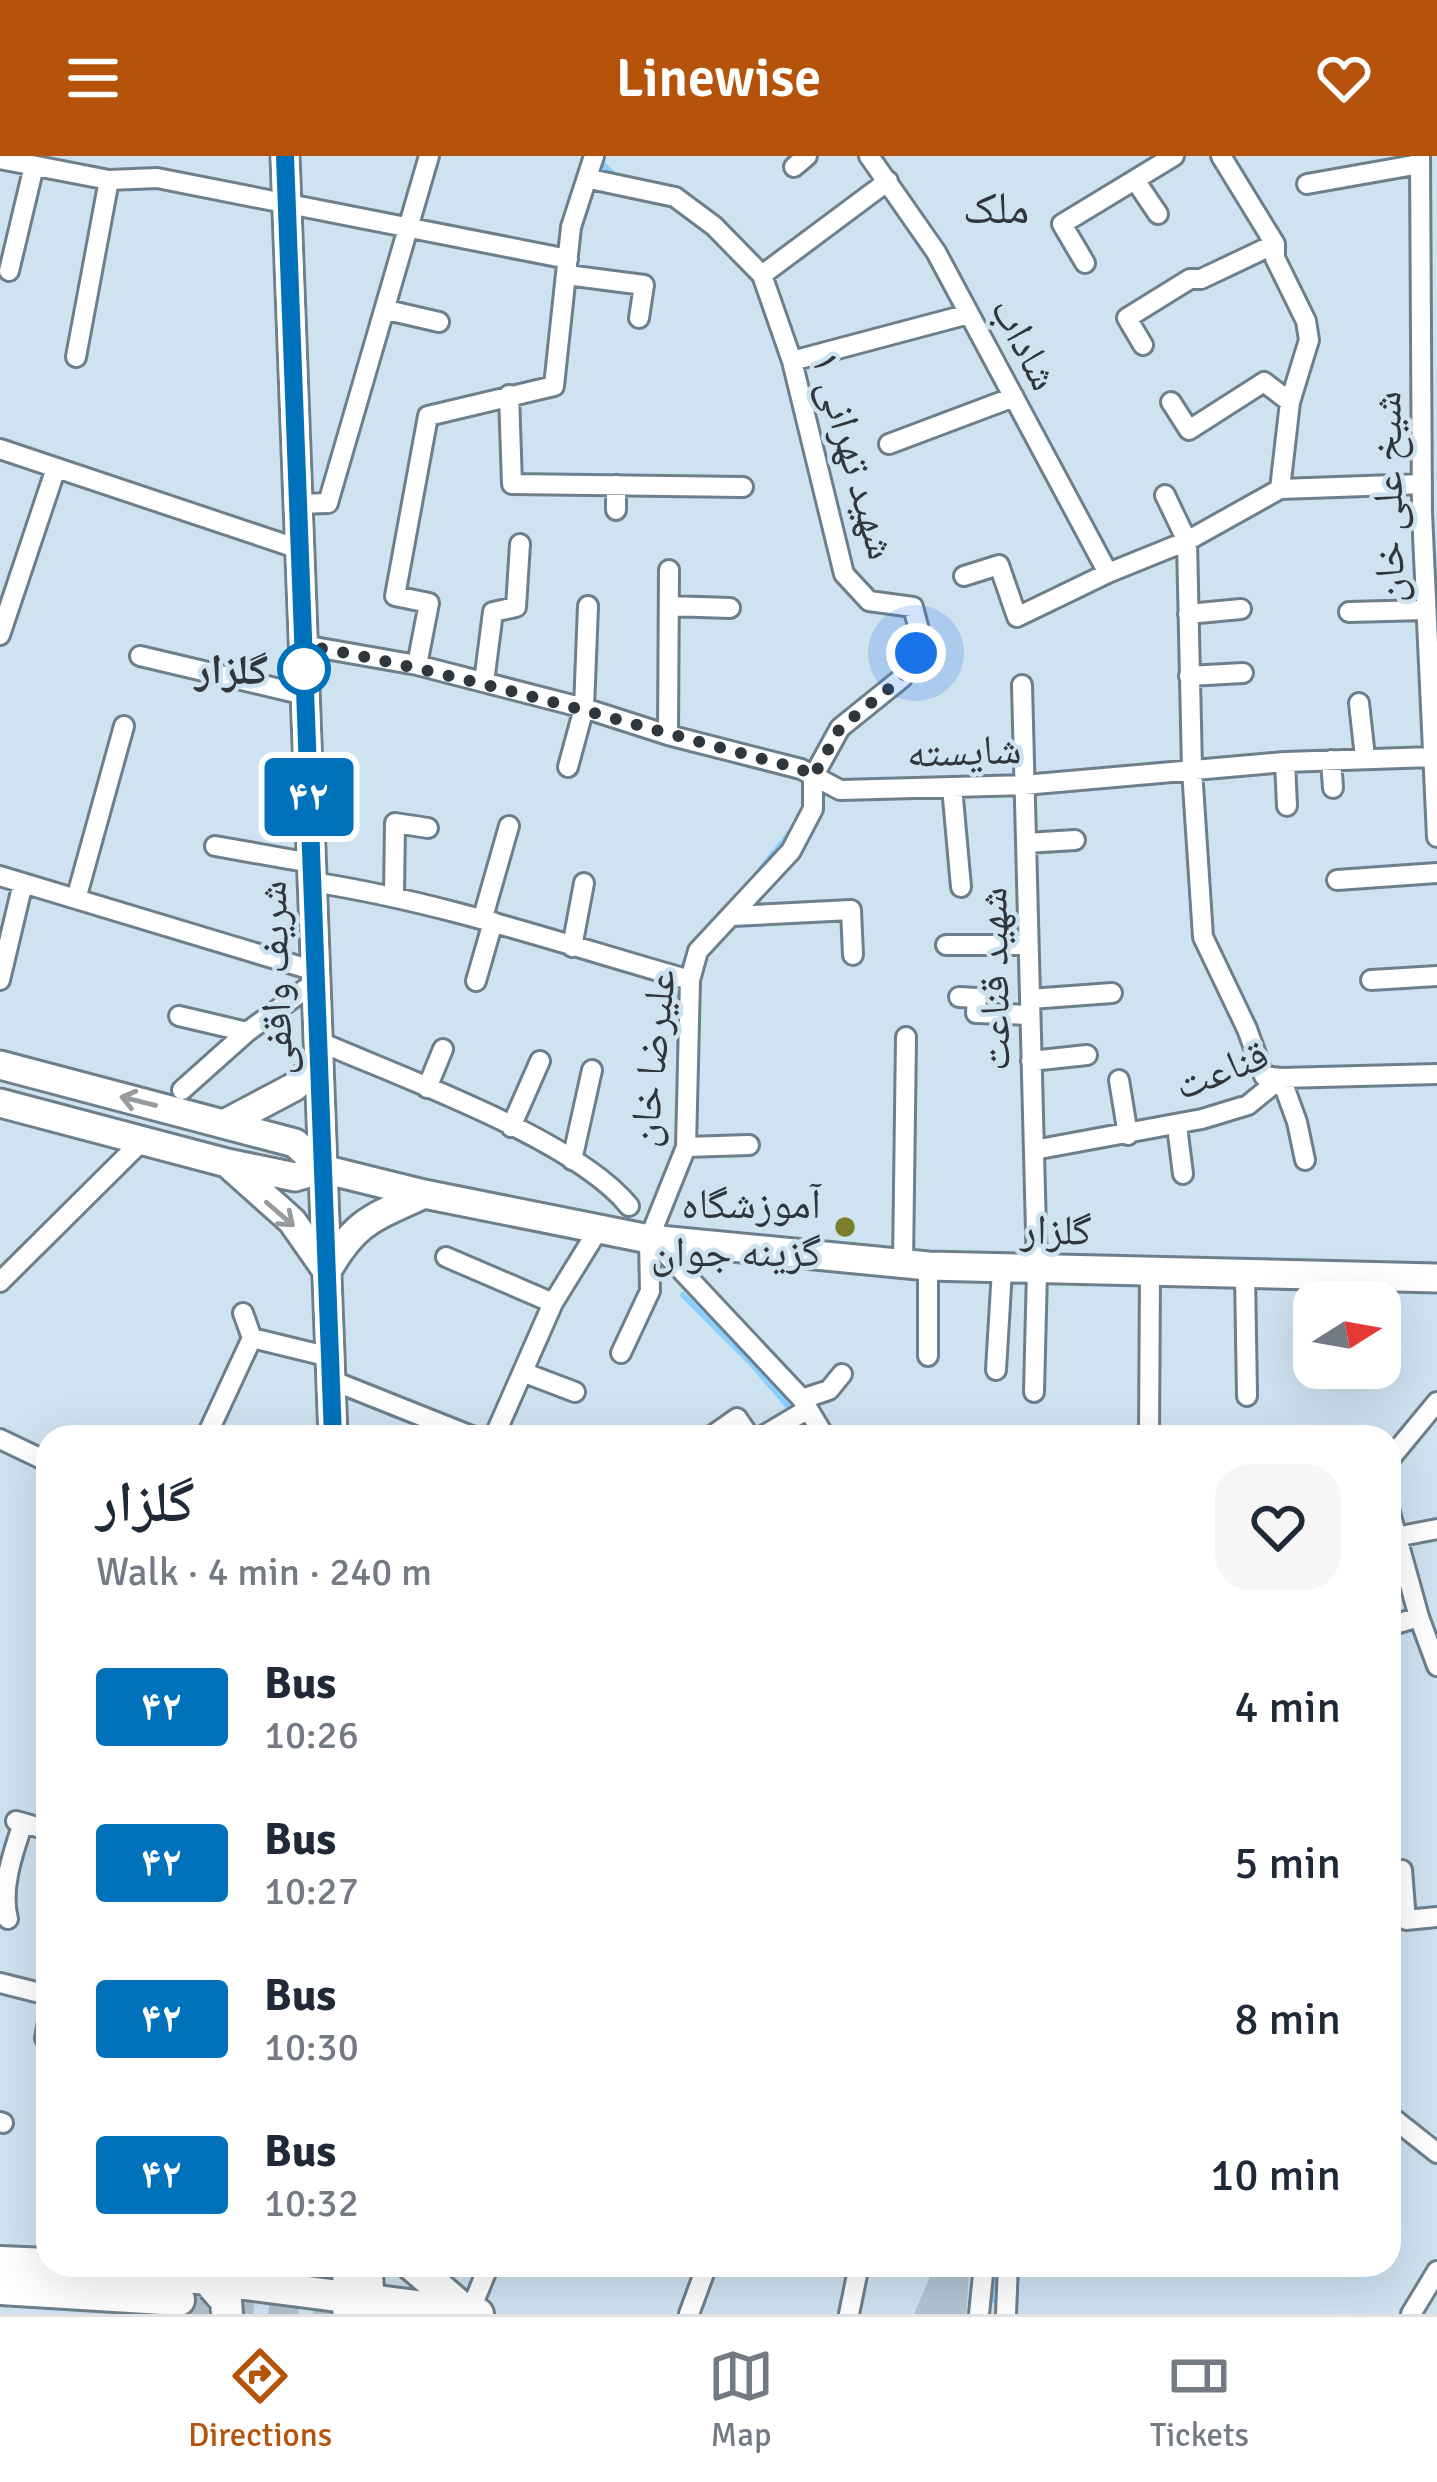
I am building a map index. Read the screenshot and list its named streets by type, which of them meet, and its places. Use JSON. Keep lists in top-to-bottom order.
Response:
{
  "streets": {
    "main road": ["شریف واقفی", "گلزار"],
    "street": [
      "شاداب",
      "شهید تهرانی ۱",
      "شیخ علی خان",
      "شایسته",
      "شهید قناعت",
      "علیرضا خان",
      "قناعت"
    ]
  },
  "crossings": [
    ["شهید تهرانی ۱", "شایسته"],
    ["شهید تهرانی ۱", "علیرضا خان"],
    ["شیخ علی خان", "شایسته"],
    ["شایسته", "شریف واقفی"],
    ["شایسته", "شهید قناعت"],
    ["شایسته", "علیرضا خان"],
    ["شریف واقفی", "گلزار"],
    ["شهید قناعت", "قناعت"],
    ["شهید قناعت", "گلزار"],
    ["علیرضا خان", "گلزار"]
  ],
  "districts": ["ملک"],
  "places": ["گلزار", "آموزشگاه گزینه جوان"],
  "lines": ["bus line ۴۲"],
  "north": "right",
  "page": {
    "header": "Linewise",
    "on_map": "۴۲",
    "heading": ["گلزار", "Walk · 4 min · 240 m"],
    "list": [
      {
        "mark": "۴۲",
        "name": "Bus",
        "note": "10:26",
        "value": "4 min"
      },
      {
        "mark": "۴۲",
        "name": "Bus",
        "note": "10:27",
        "value": "5 min"
      },
      {
        "mark": "۴۲",
        "name": "Bus",
        "note": "10:30",
        "value": "8 min"
      },
      {
        "mark": "۴۲",
        "name": "Bus",
        "note": "10:32",
        "value": "10 min"
      }
    ],
    "tabs": ["Directions", "Map", "Tickets"]
  }
}
